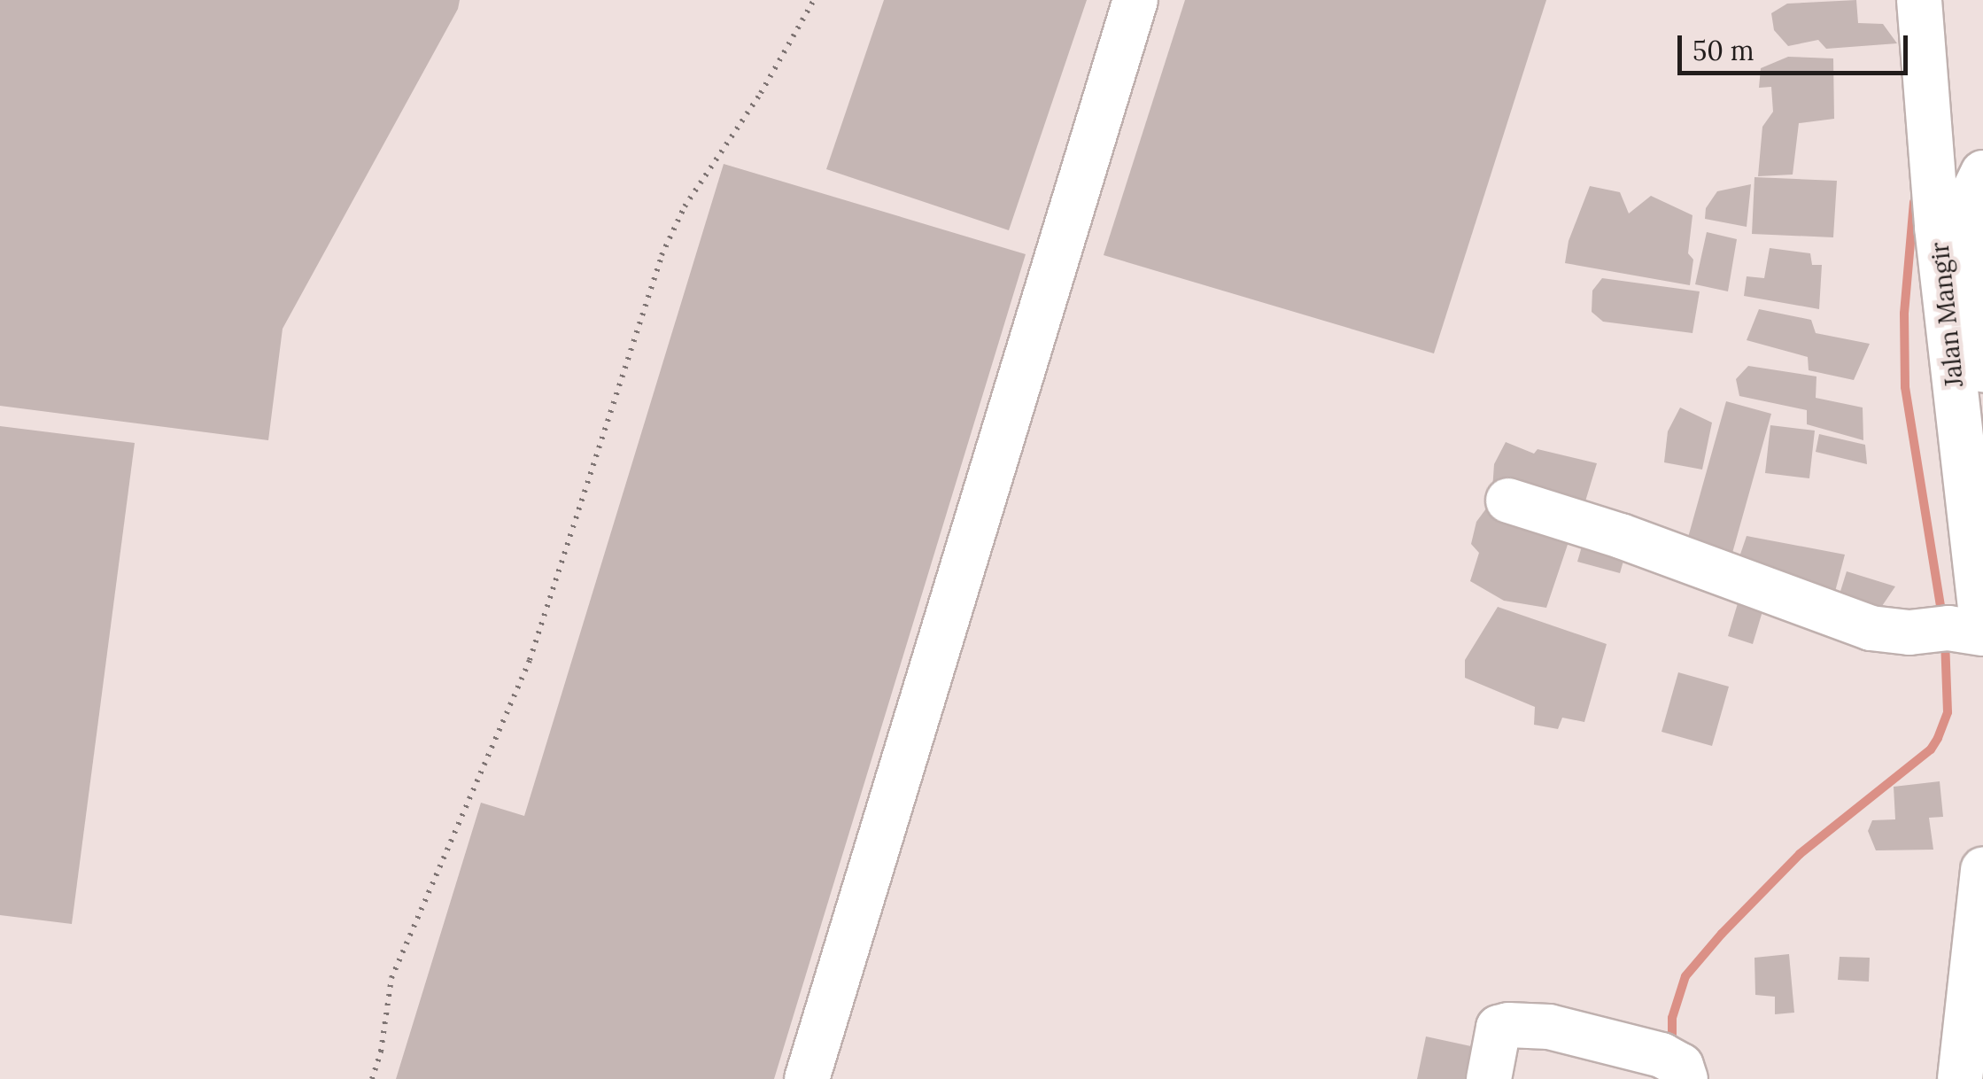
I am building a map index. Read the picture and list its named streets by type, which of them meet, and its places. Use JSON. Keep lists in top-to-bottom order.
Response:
{
  "streets": {
    "street": ["Jalan Mangir"]
  },
  "scale_bar": "50 m"
}
